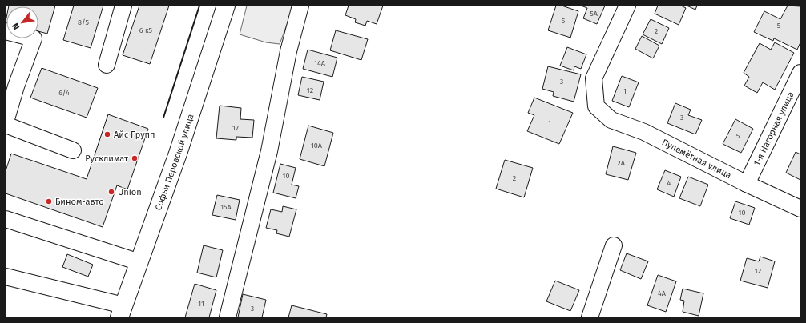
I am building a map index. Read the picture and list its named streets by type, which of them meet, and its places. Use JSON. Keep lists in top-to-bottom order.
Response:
{
  "streets": {
    "main road": ["Софьи Перовской улица"],
    "street": ["1-я Нагорная улица", "Пулемётная улица"]
  },
  "crossings": [
    ["1-я Нагорная улица", "Пулемётная улица"]
  ],
  "places": [
    "Айс Групп",
    "Русклимат",
    "Union",
    "Бином-авто"
  ],
  "house_numbers": [
    "5А",
    "5",
    "8/5",
    "5",
    "6 к5",
    "2",
    "14А",
    "3",
    "12",
    "1",
    "6/4",
    "3",
    "1",
    "17",
    "5",
    "10А",
    "2А",
    "10",
    "2",
    "4",
    "15А",
    "10",
    "12",
    "4А",
    "11",
    "3"
  ],
  "north": "bottom left"
}
